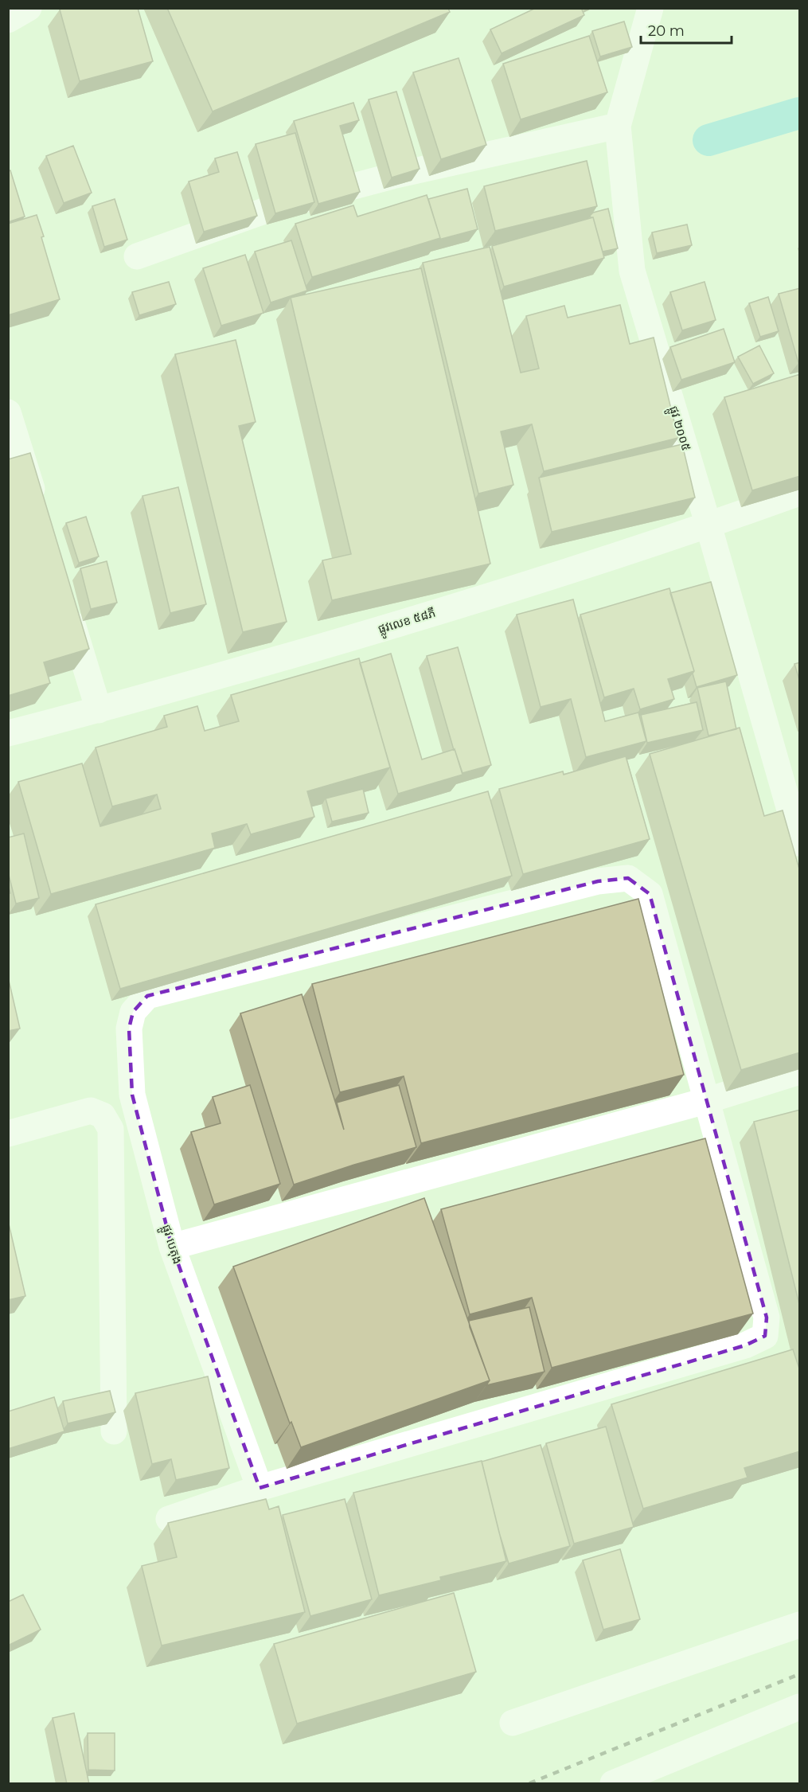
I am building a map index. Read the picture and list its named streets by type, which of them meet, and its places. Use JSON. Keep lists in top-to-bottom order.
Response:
{
  "streets": {
    "street": ["ផ្លូវ ២០០៥", "ផ្លូវលេខ ៥៨ភី", "ផ្លូវ បេតុង"]
  },
  "crossings": [
    ["ផ្លូវ ២០០៥", "ផ្លូវលេខ ៥៨ភី"]
  ],
  "scale_bar": "20 m"
}
